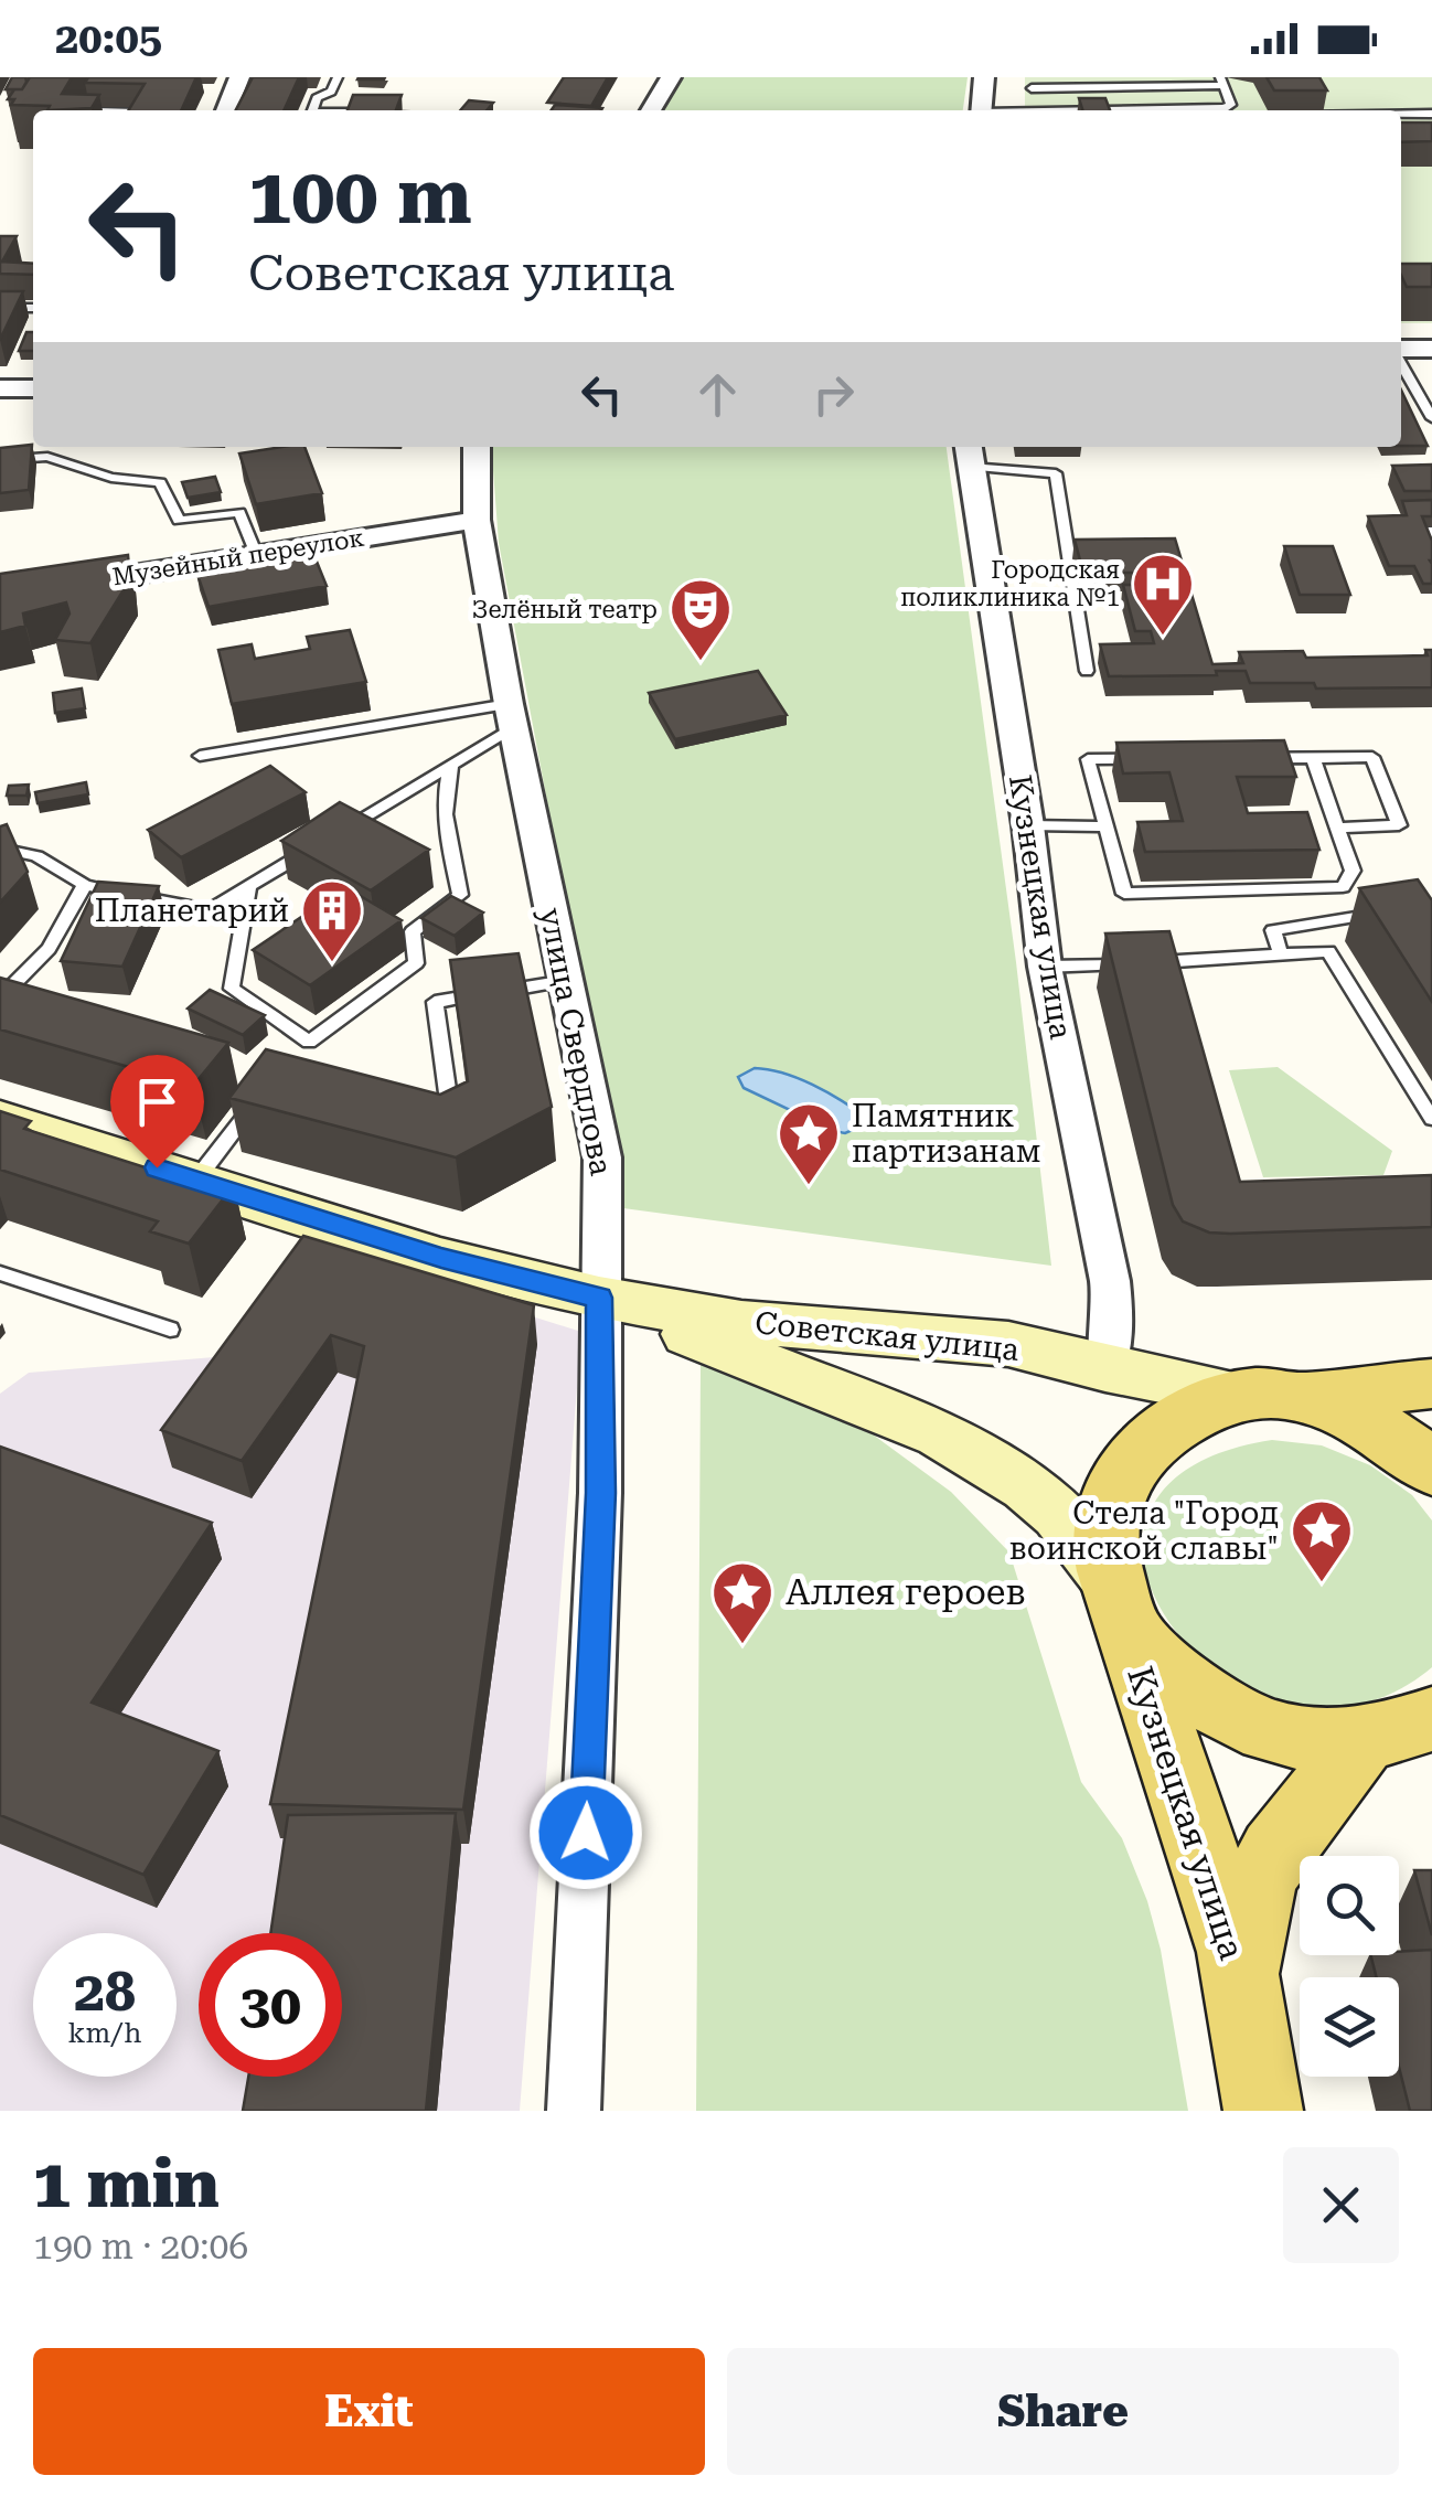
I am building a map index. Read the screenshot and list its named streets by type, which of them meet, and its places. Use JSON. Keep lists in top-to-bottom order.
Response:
{
  "streets": {
    "main road": ["Кузнецкая улица", "Советская улица"],
    "street": ["Музейный переулок", "улица Свердлова"]
  },
  "crossings": [
    ["Музейный переулок", "улица Свердлова"],
    ["Кузнецкая улица", "Советская улица"],
    ["улица Свердлова", "Советская улица"]
  ],
  "places": {
    "hospital": ["Городская поликлиника №1"],
    "theatre": ["Зелёный театр"],
    "building": ["Планетарий"],
    "place": ["Памятник партизанам", "Стела \"Город воинской славы\"", "Аллея героев"]
  },
  "page": {
    "status": "20:05",
    "turn": ["100 m", "Советская улица"],
    "speed": "28 km/h",
    "limit": "30",
    "heading": ["1 min", "190 m · 20:06"],
    "buttons": ["Exit", "Share"]
  }
}
